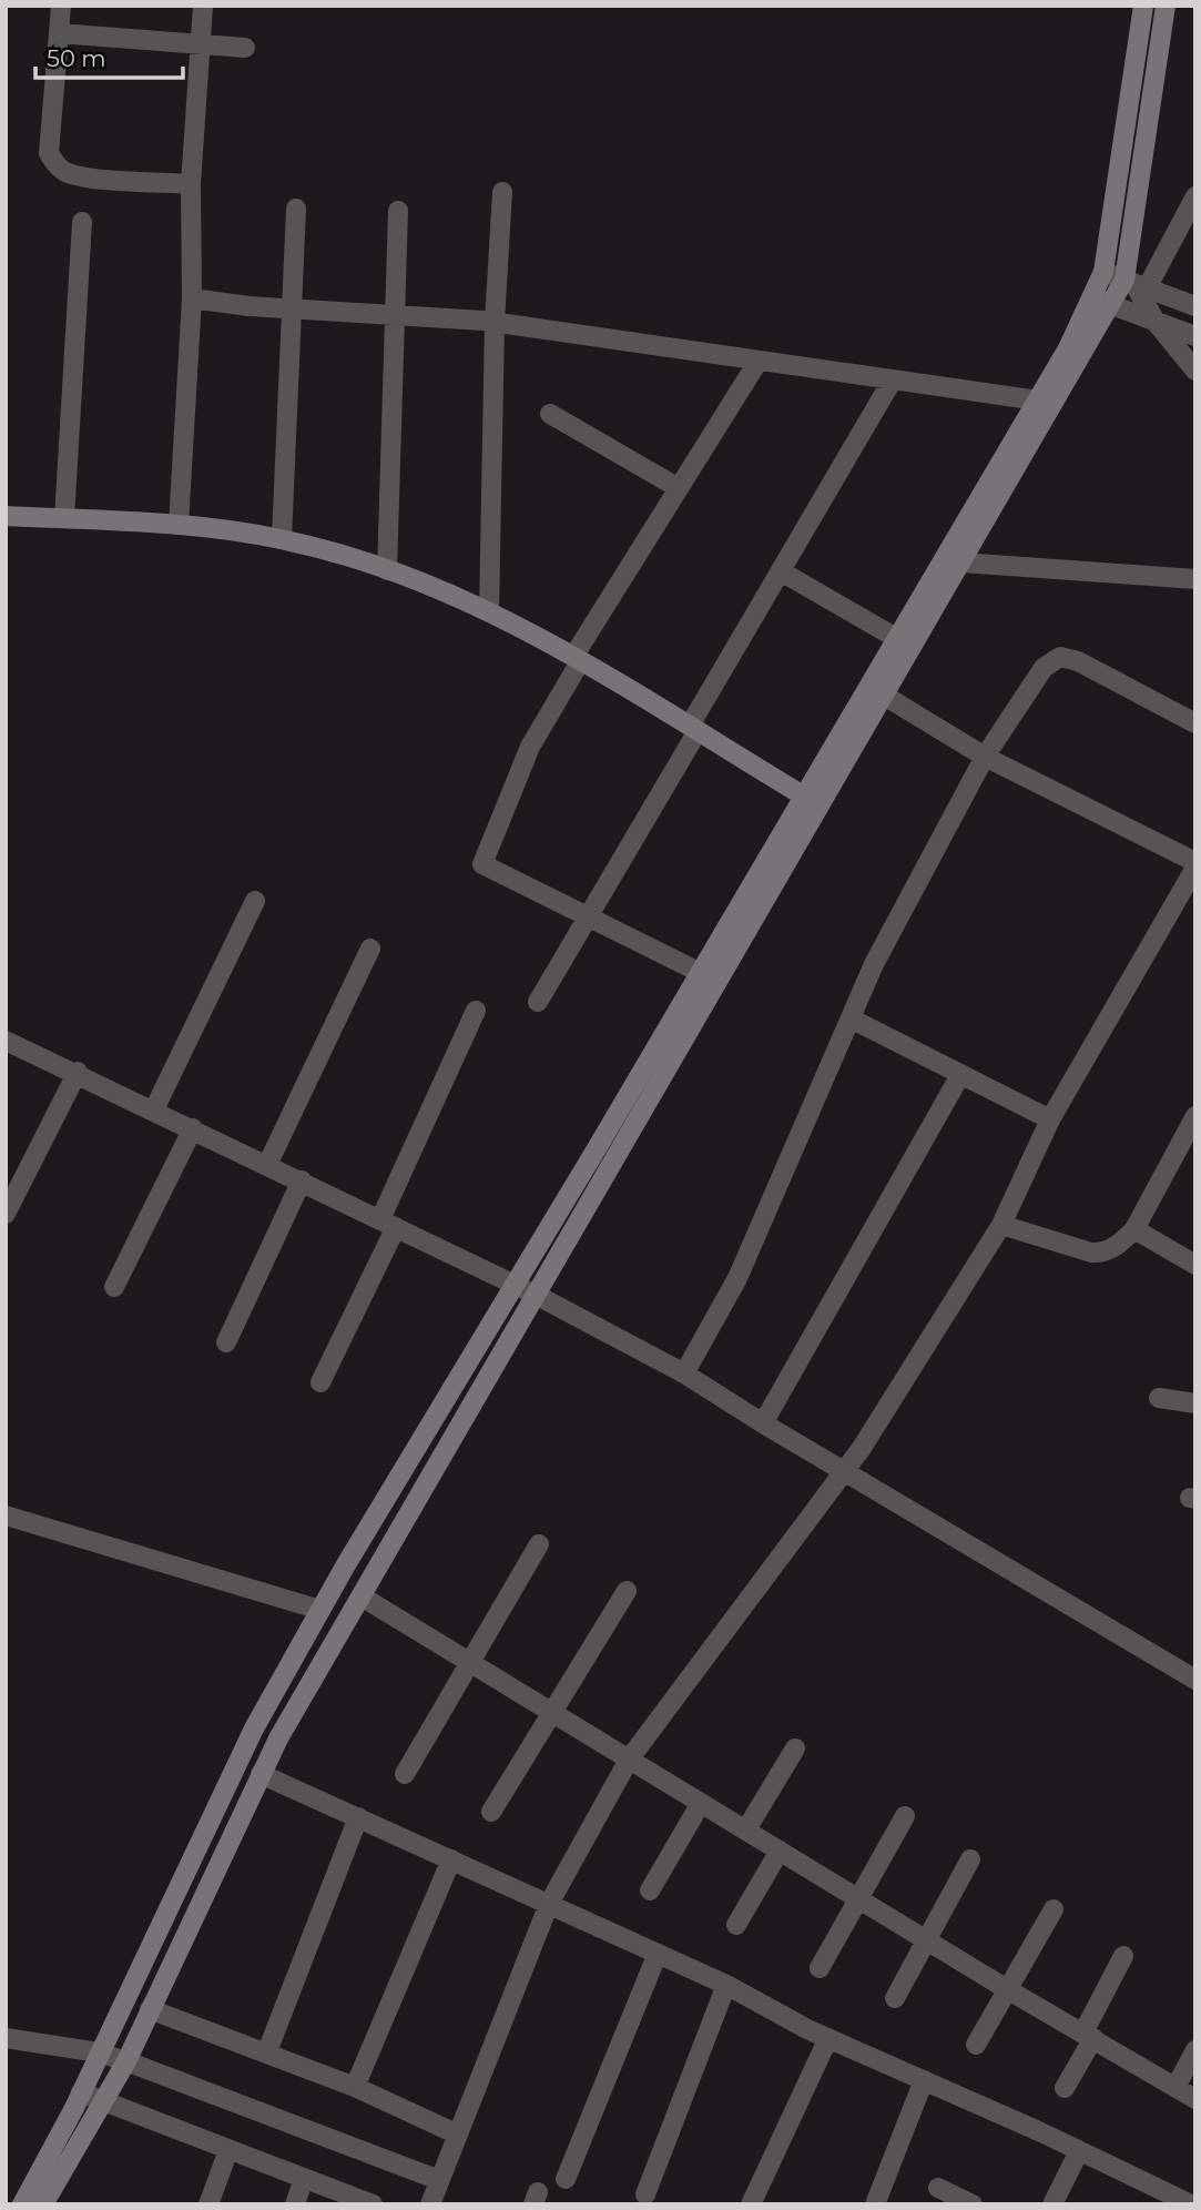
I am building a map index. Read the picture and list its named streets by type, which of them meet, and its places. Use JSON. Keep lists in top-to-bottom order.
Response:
{
  "scale_bar": "50 m"
}
